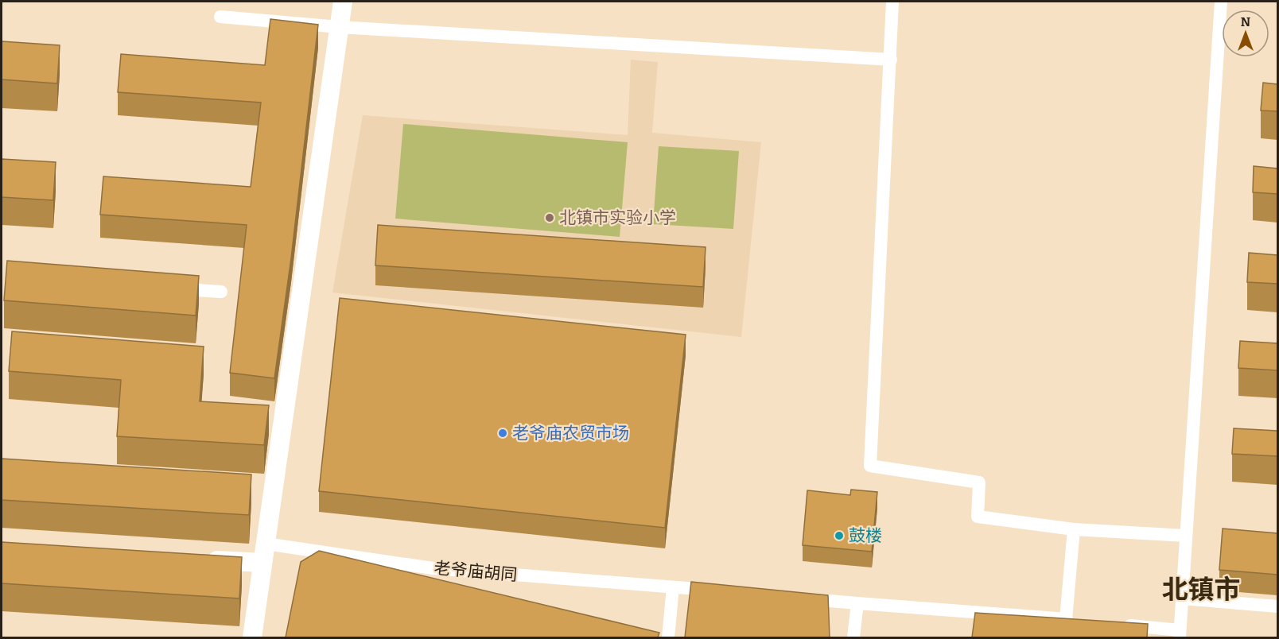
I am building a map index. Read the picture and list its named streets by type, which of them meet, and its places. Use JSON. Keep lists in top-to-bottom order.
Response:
{
  "streets": {
    "street": ["老爷庙胡同"]
  },
  "districts": ["北镇市"],
  "places": ["北镇市实验小学", "老爷庙农贸市场", "鼓楼"],
  "north": "top"
}
